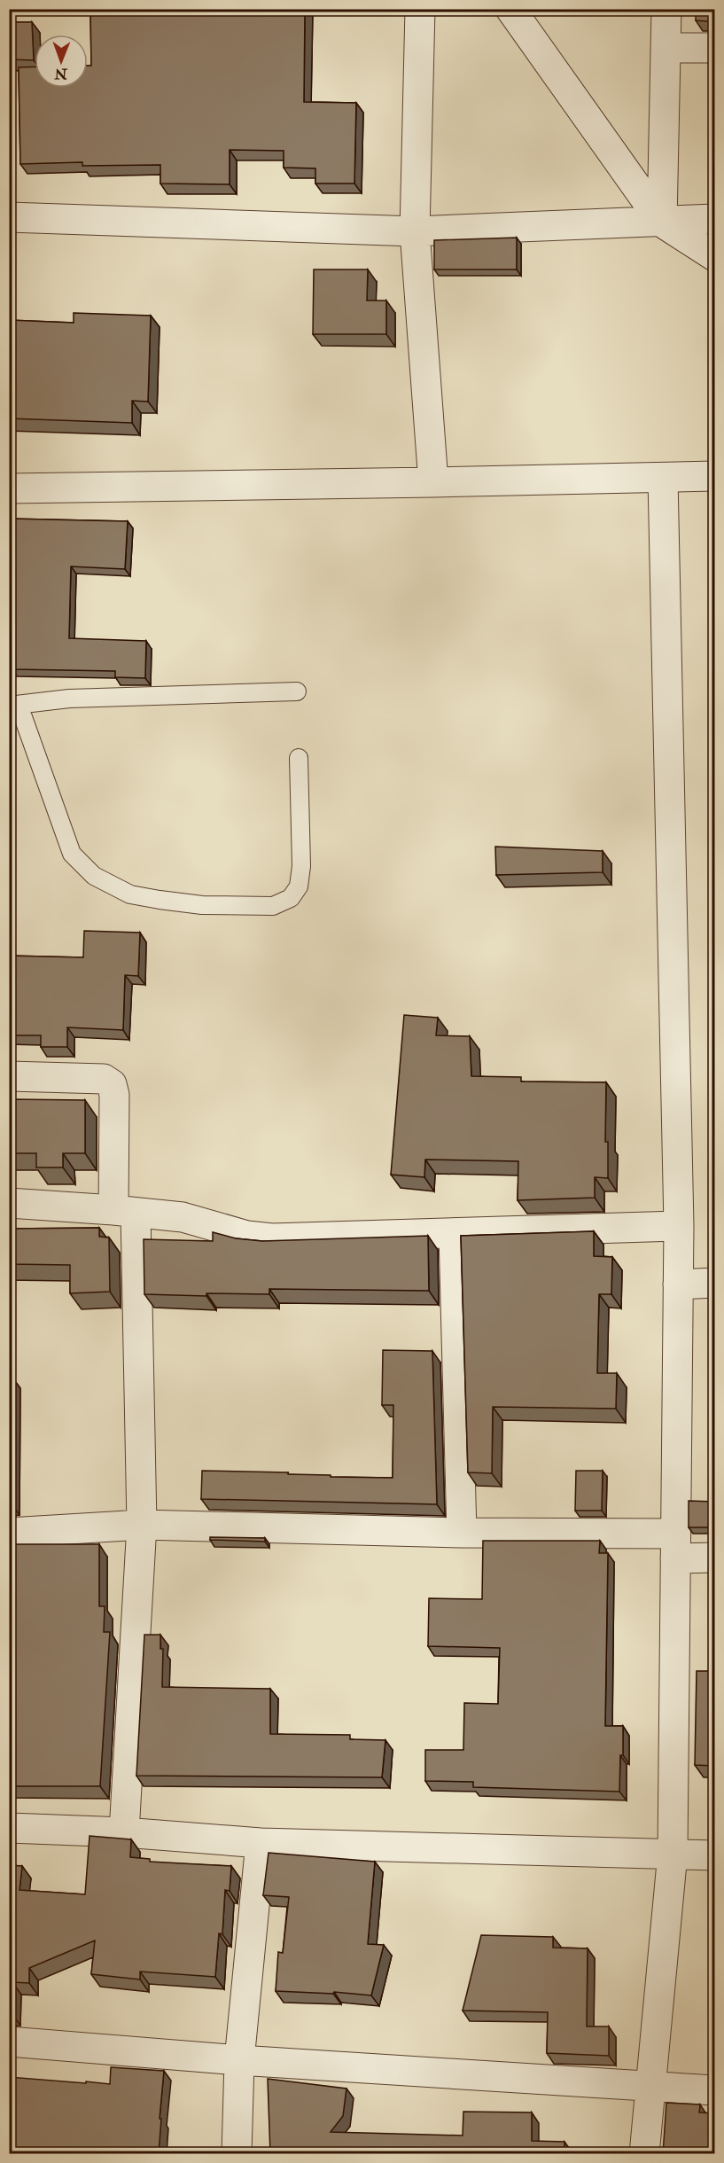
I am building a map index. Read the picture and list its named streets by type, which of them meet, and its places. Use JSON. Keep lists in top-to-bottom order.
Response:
{
  "north": "bottom"
}
